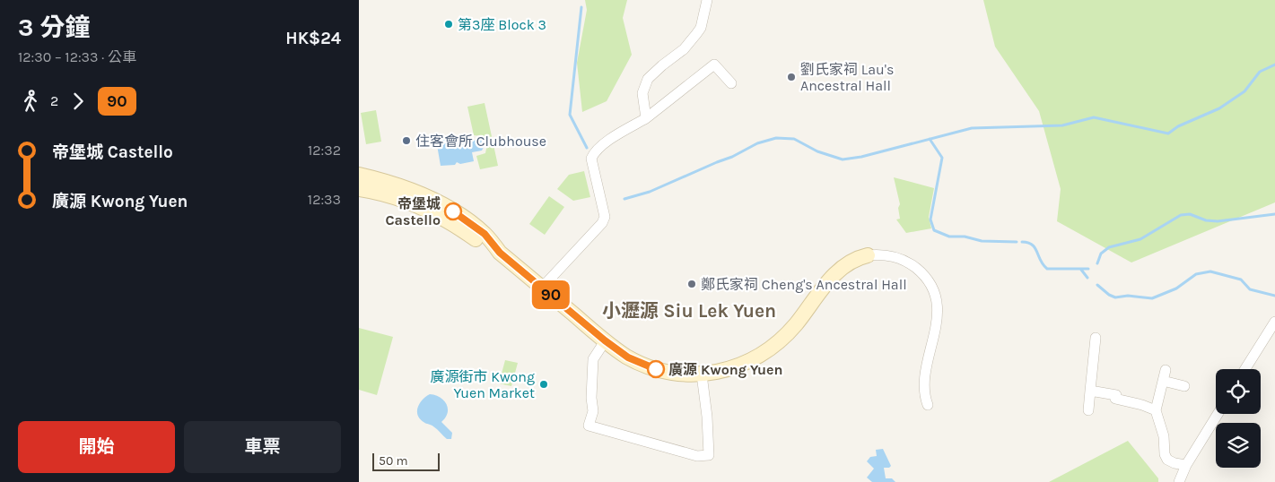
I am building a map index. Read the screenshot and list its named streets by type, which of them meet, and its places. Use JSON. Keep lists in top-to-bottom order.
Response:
{
  "districts": ["小瀝源 Siu Lek Yuen"],
  "places": [
    "第3座 Block 3",
    "劉氏家祠 Lau's Ancestral Hall",
    "住客會所 Clubhouse",
    "帝堡城 Castello",
    "鄭氏家祠 Cheng's Ancestral Hall",
    "廣源 Kwong Yuen",
    "廣源街市 Kwong Yuen Market"
  ],
  "lines": ["bus line 90"],
  "scale_bar": "50 m",
  "page": {
    "heading": ["3 分鐘", "12:30 – 12:33 · 公車", "HK$24"],
    "on_map": "90",
    "legs": ["2", "90"],
    "list": [
      {
        "name": "帝堡城 Castello",
        "value": "12:32"
      },
      {
        "name": "廣源 Kwong Yuen",
        "value": "12:33"
      }
    ],
    "buttons": ["開始", "車票"],
    "scale": "50 m"
  }
}
